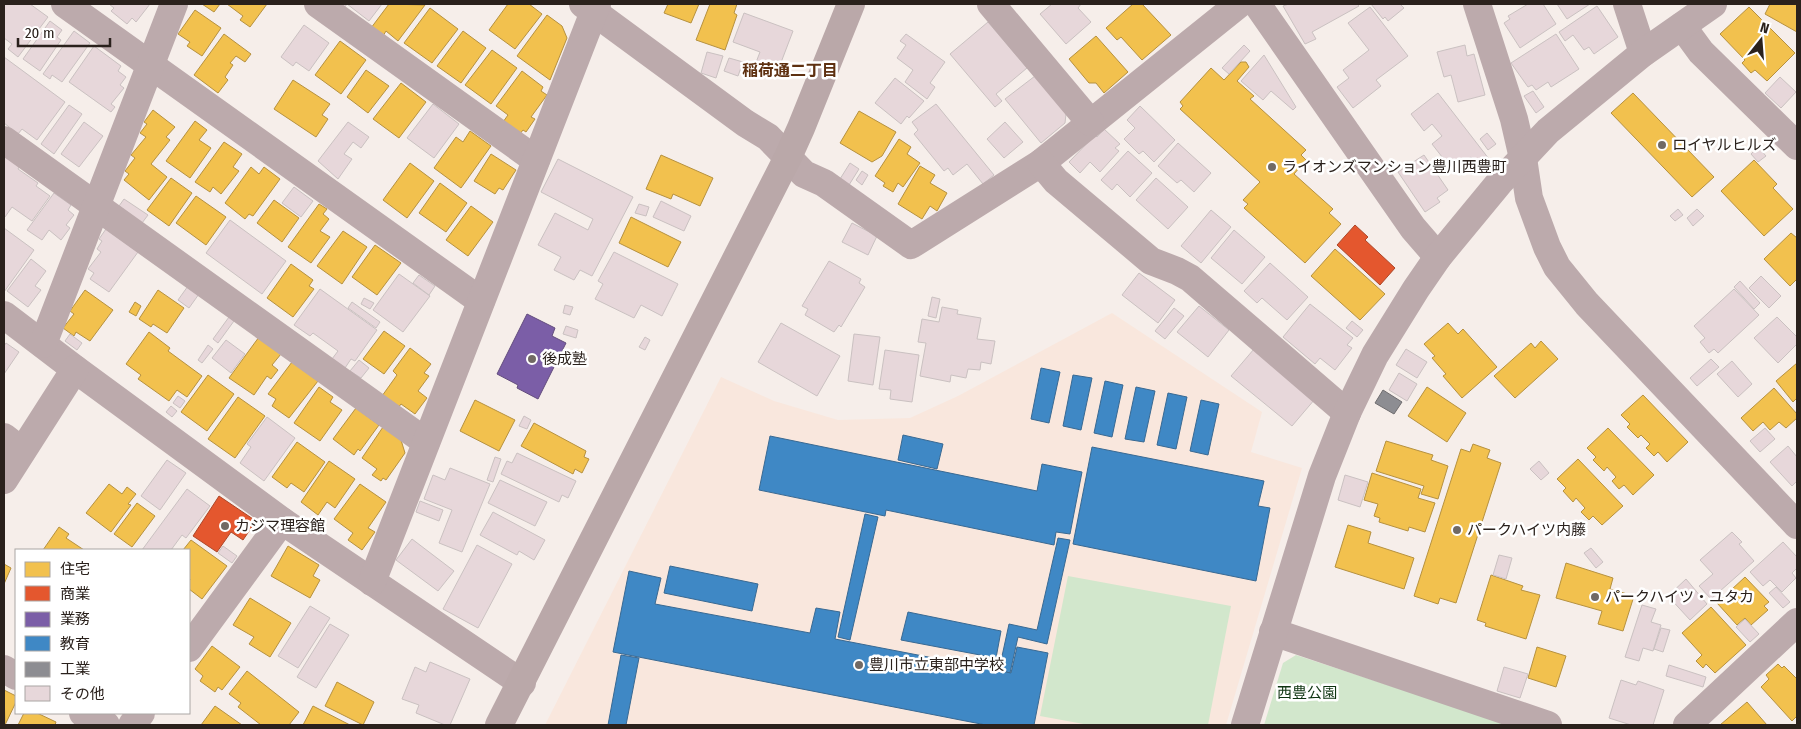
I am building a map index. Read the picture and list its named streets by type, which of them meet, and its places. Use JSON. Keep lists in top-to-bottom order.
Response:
{
  "districts": ["稲荷通二丁目"],
  "parks": ["西豊公園"],
  "places": [
    "ロイヤルヒルズ",
    "ライオンズマンション豊川西豊町",
    "後成塾",
    "カジマ理容館",
    "パークハイツ内藤",
    "パークハイツ・ユタカ",
    "豊川市立東部中学校"
  ],
  "legend": [
    "住宅",
    "商業",
    "業務",
    "教育",
    "工業",
    "その他"
  ],
  "scale_bar": "20 m",
  "north": "top"
}
